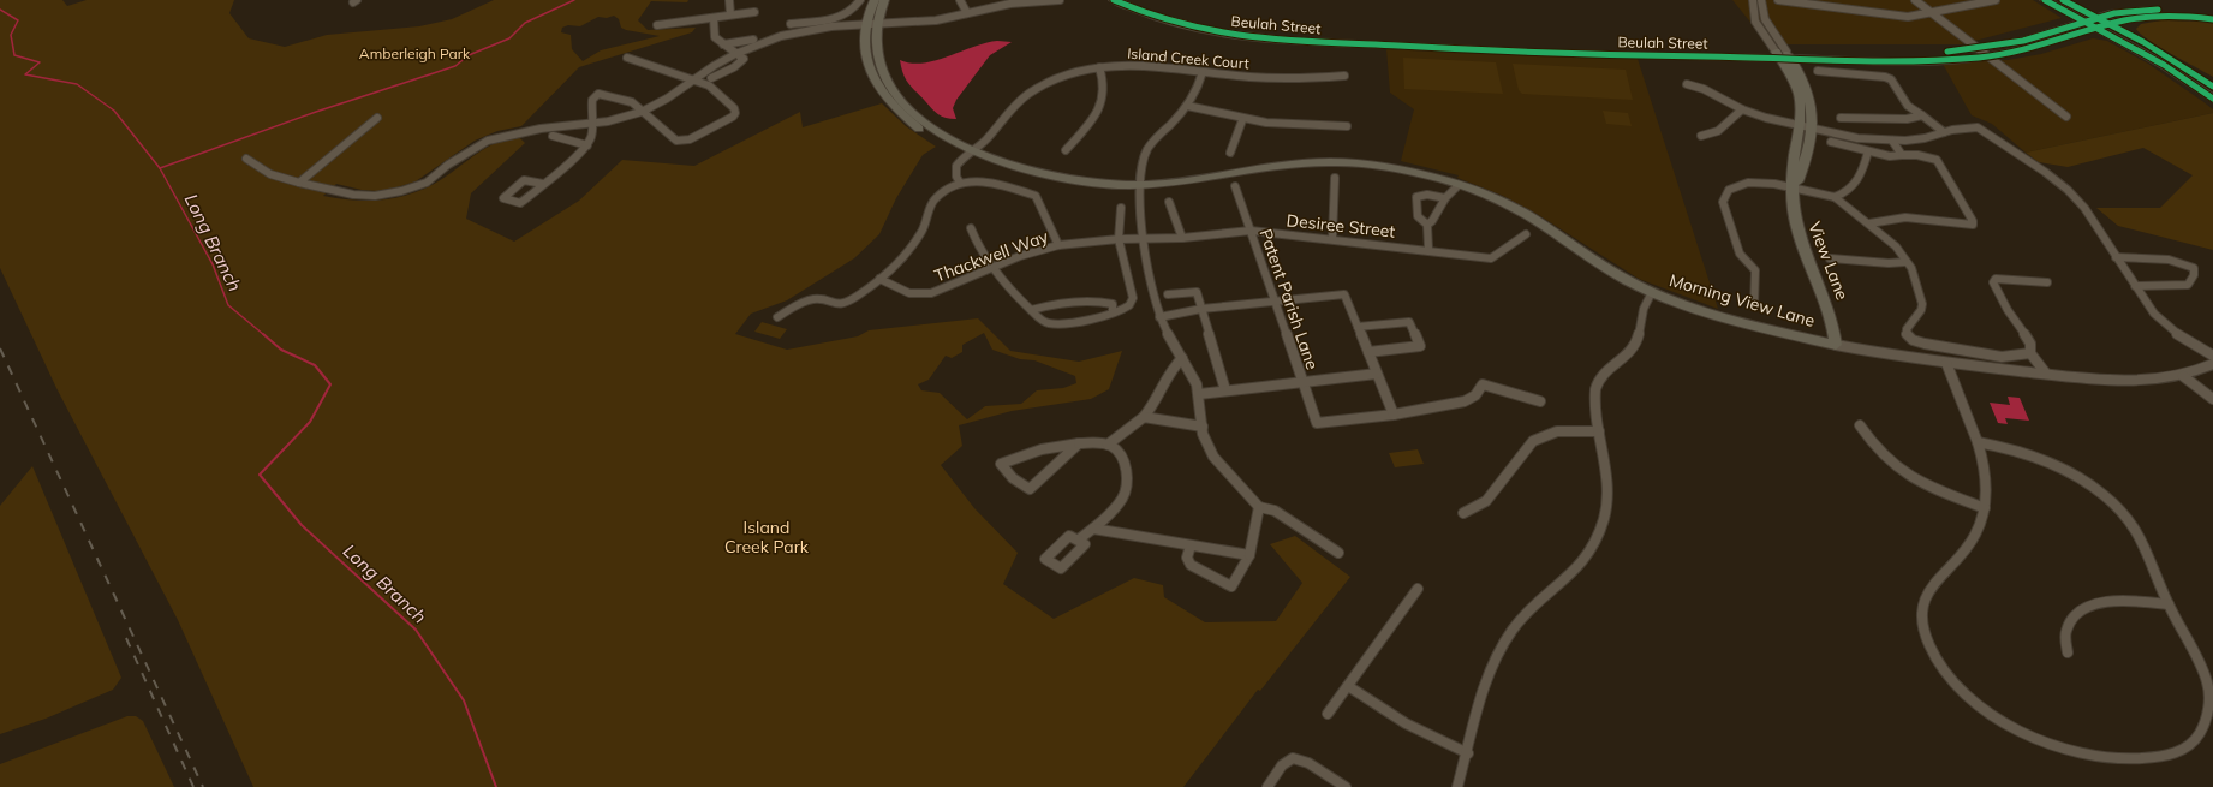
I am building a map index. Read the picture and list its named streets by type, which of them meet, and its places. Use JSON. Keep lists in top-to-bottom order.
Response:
{
  "streets": {
    "street": [
      "Beulah Street",
      "Island Creek Court",
      "Desiree Street",
      "Thackwell Way",
      "View Lane",
      "Patent Parish Lane",
      "Morning View Lane"
    ]
  },
  "crossings": [
    ["Beulah Street", "View Lane"],
    ["Island Creek Court", "Morning View Lane"],
    ["Desiree Street", "Thackwell Way"],
    ["Desiree Street", "Patent Parish Lane"],
    ["View Lane", "Morning View Lane"]
  ],
  "water": ["Long Branch"],
  "parks": ["Amberleigh Park", "Island Creek Park"]
}
